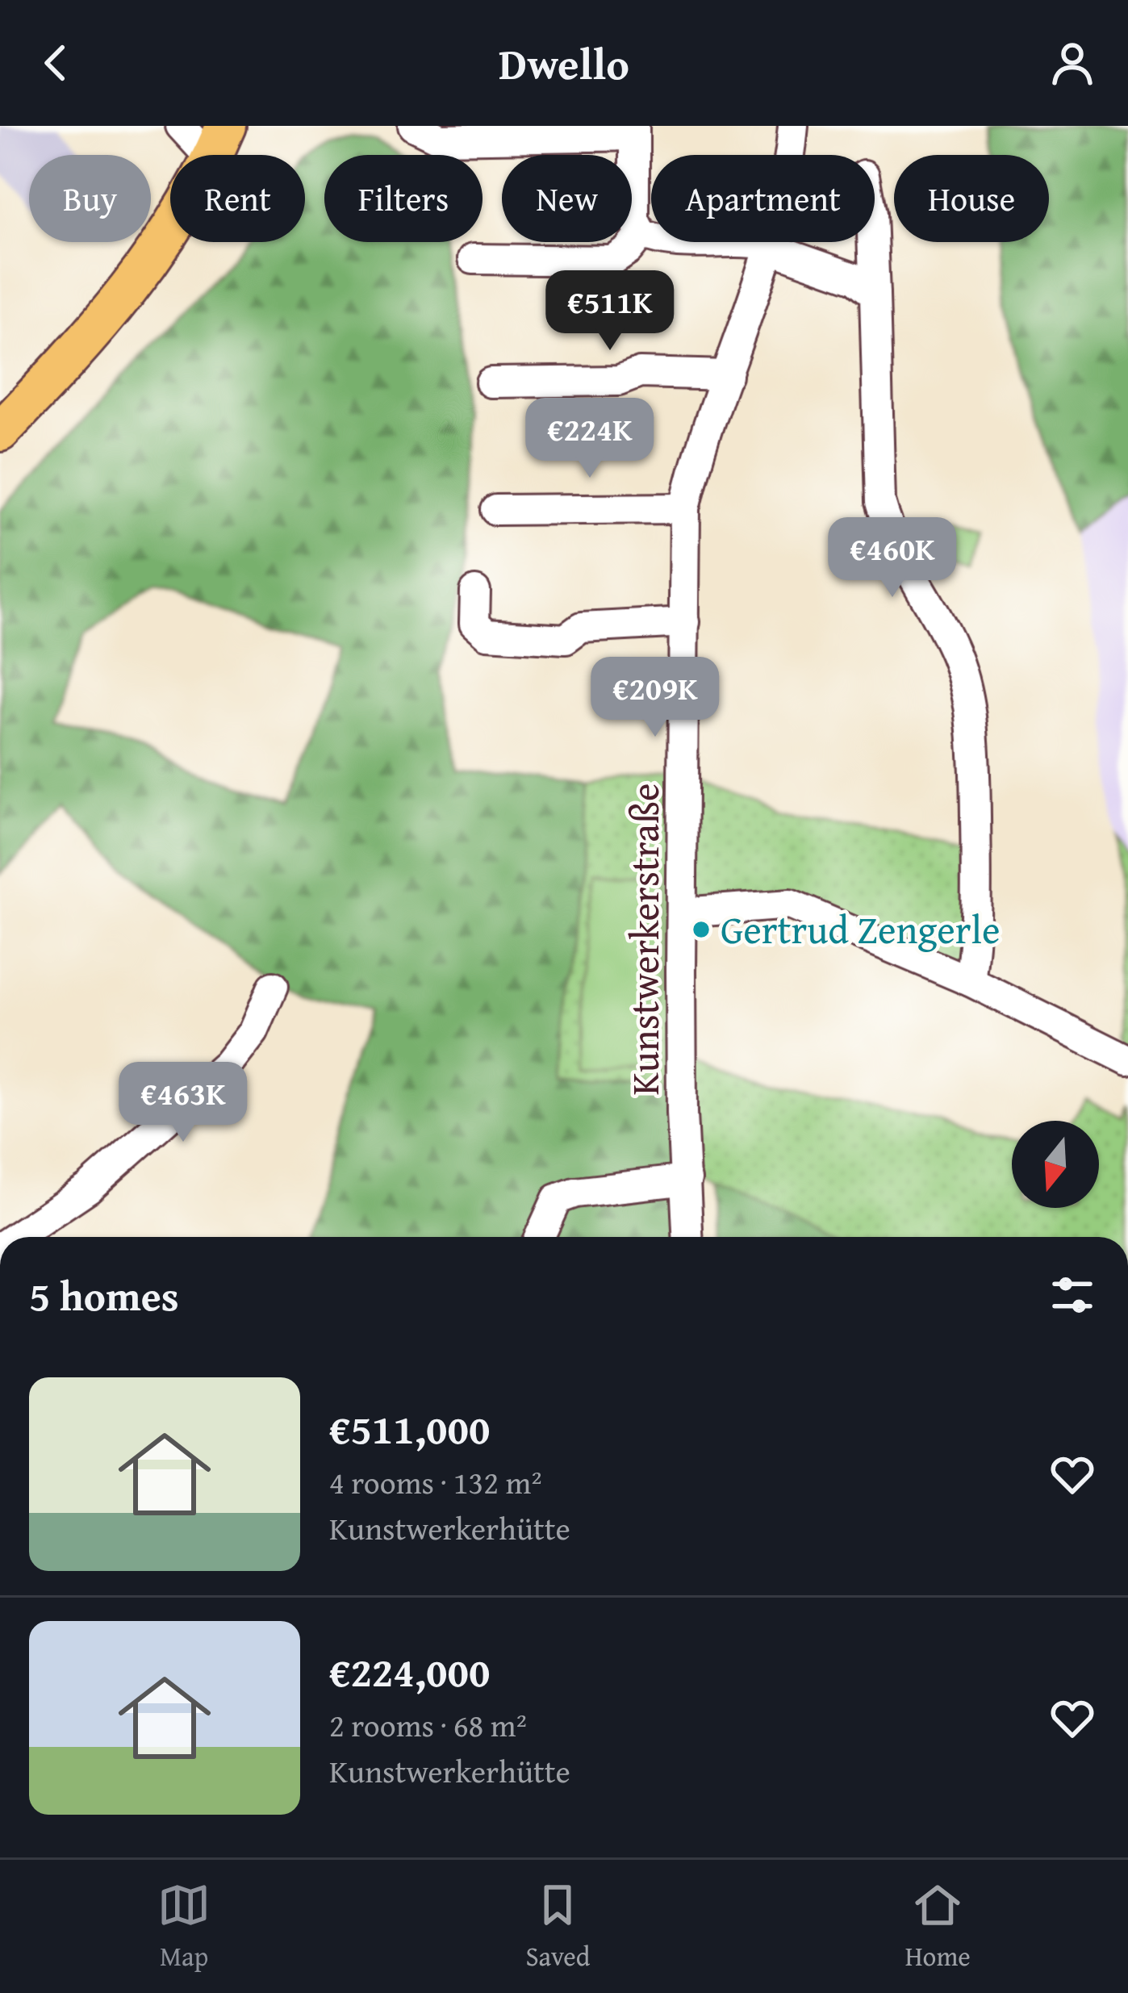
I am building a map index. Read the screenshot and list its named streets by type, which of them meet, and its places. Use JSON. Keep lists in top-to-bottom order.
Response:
{
  "streets": {
    "street": ["Kunstwerkerstraße"]
  },
  "places": ["Gertrud Zengerle"],
  "north": "bottom",
  "page": {
    "header": "Dwello",
    "chip": [
      "Buy",
      "Rent",
      "Filters",
      "New",
      "Apartment",
      "House"
    ],
    "price": [
      "€511K",
      "€224K",
      "€460K",
      "€209K",
      "€463K"
    ],
    "heading": "5 homes",
    "list": [
      {
        "name": "€511,000",
        "note": "4 rooms · 132 m² · Kunstwerkerhütte"
      },
      {
        "name": "€224,000",
        "note": "2 rooms · 68 m² · Kunstwerkerhütte"
      }
    ],
    "tabs": ["Map", "Saved", "Home"]
  }
}
